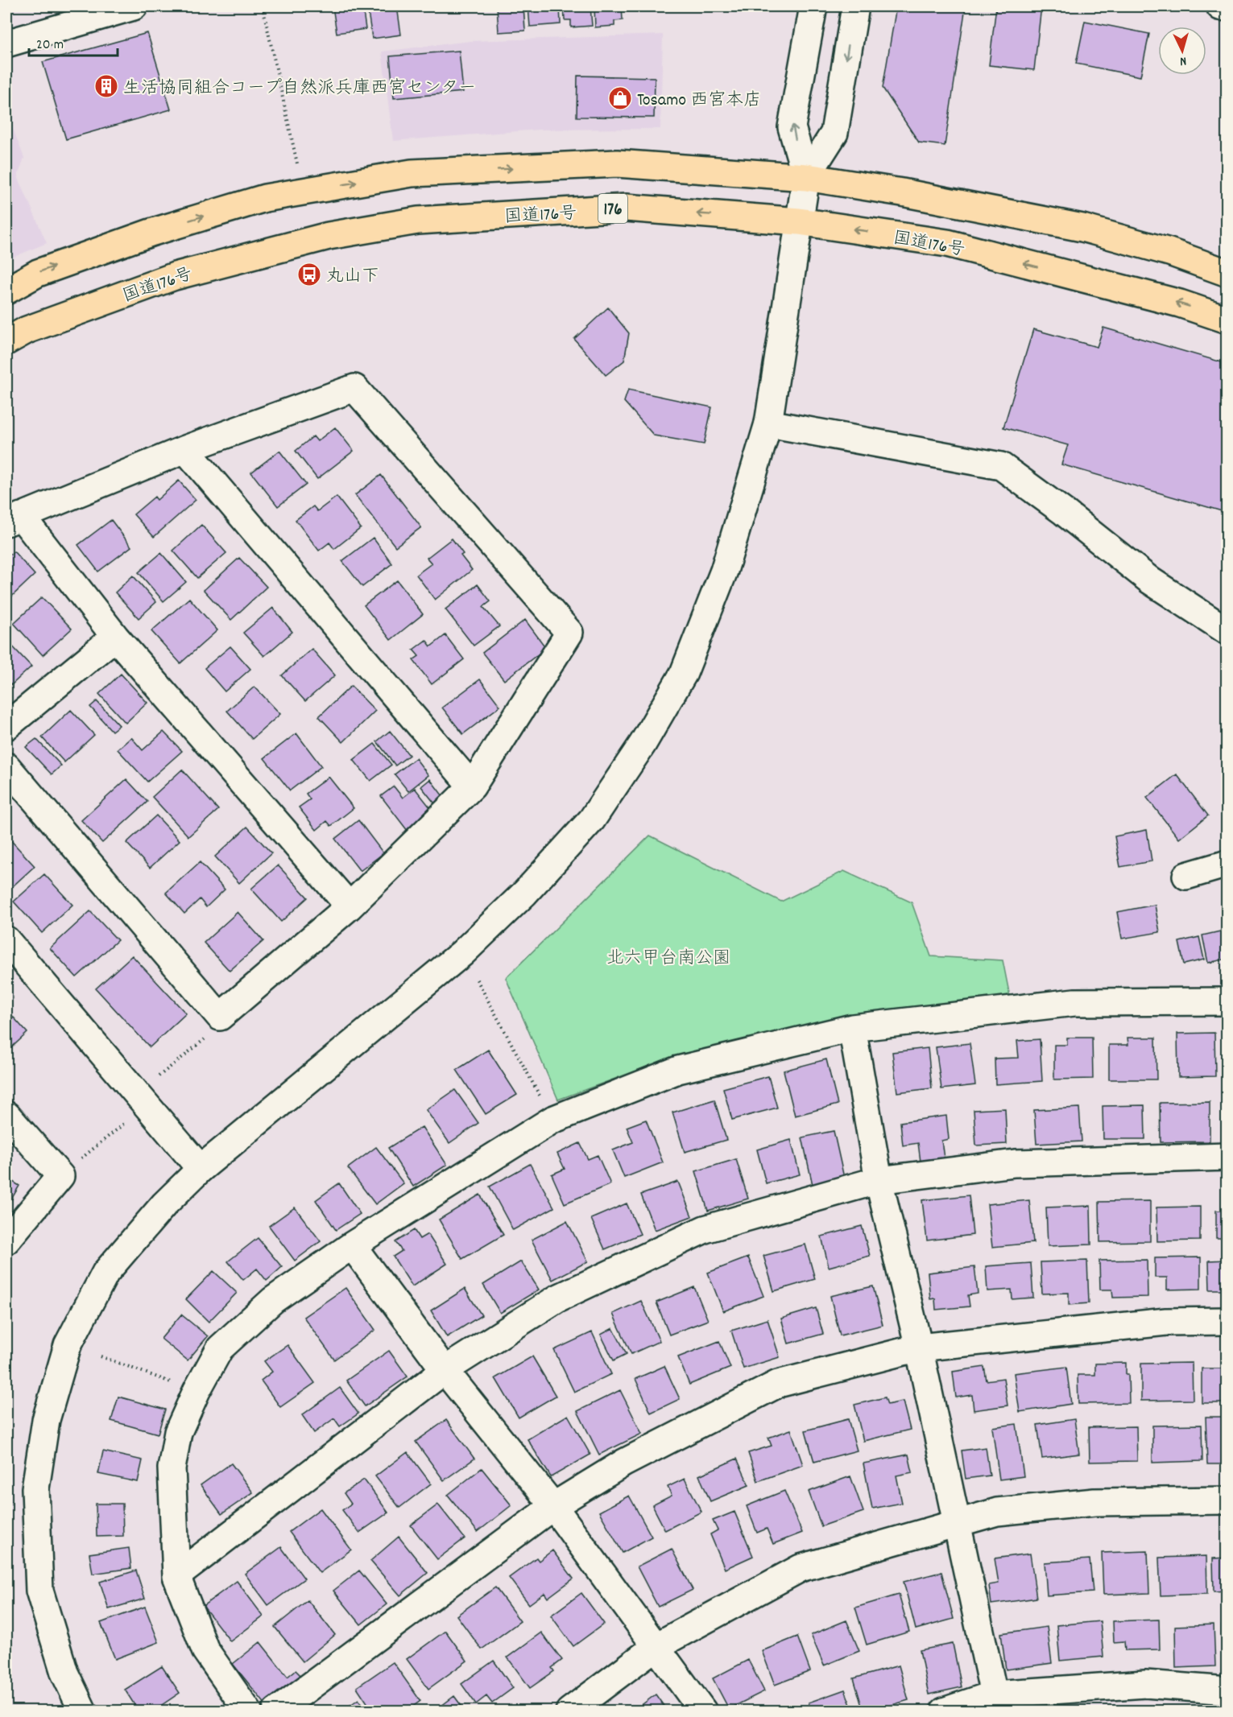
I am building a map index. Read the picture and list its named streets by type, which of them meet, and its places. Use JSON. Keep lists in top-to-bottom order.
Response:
{
  "streets": {
    "highway": ["176", "国道176号"]
  },
  "parks": ["北六甲台南公園"],
  "places": {
    "building": ["生活協同組合コープ自然派兵庫西宮センター"],
    "shop": ["Tosamo 西宮本店"],
    "bus stop": ["丸山下"]
  },
  "scale_bar": "20 m",
  "north": "bottom"
}
